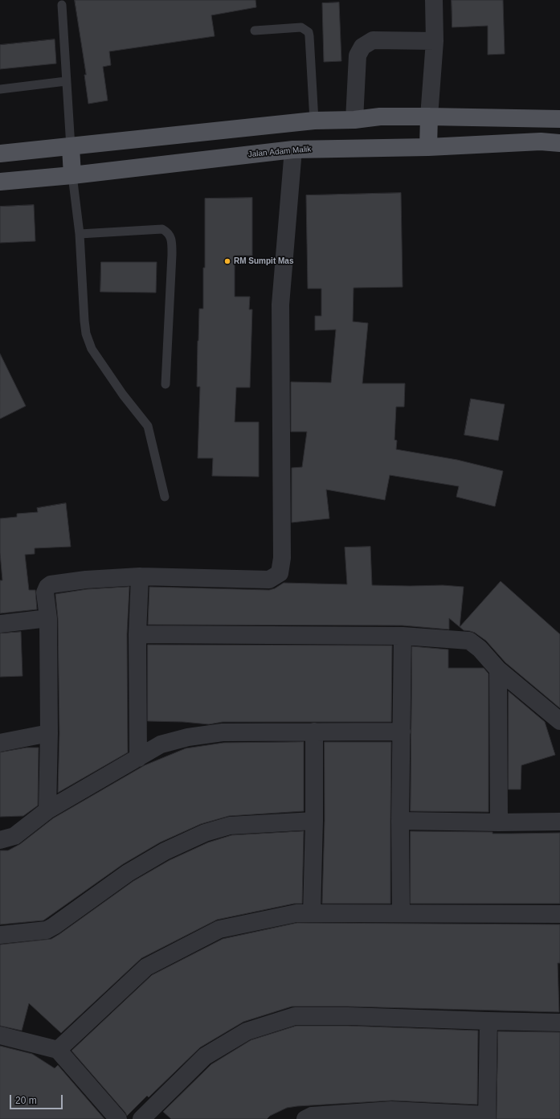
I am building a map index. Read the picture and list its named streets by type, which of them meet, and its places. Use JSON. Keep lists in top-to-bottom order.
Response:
{
  "streets": {
    "main road": ["Jalan Adam Malik"]
  },
  "places": ["RM Sumpit Mas"],
  "scale_bar": "20 m"
}
